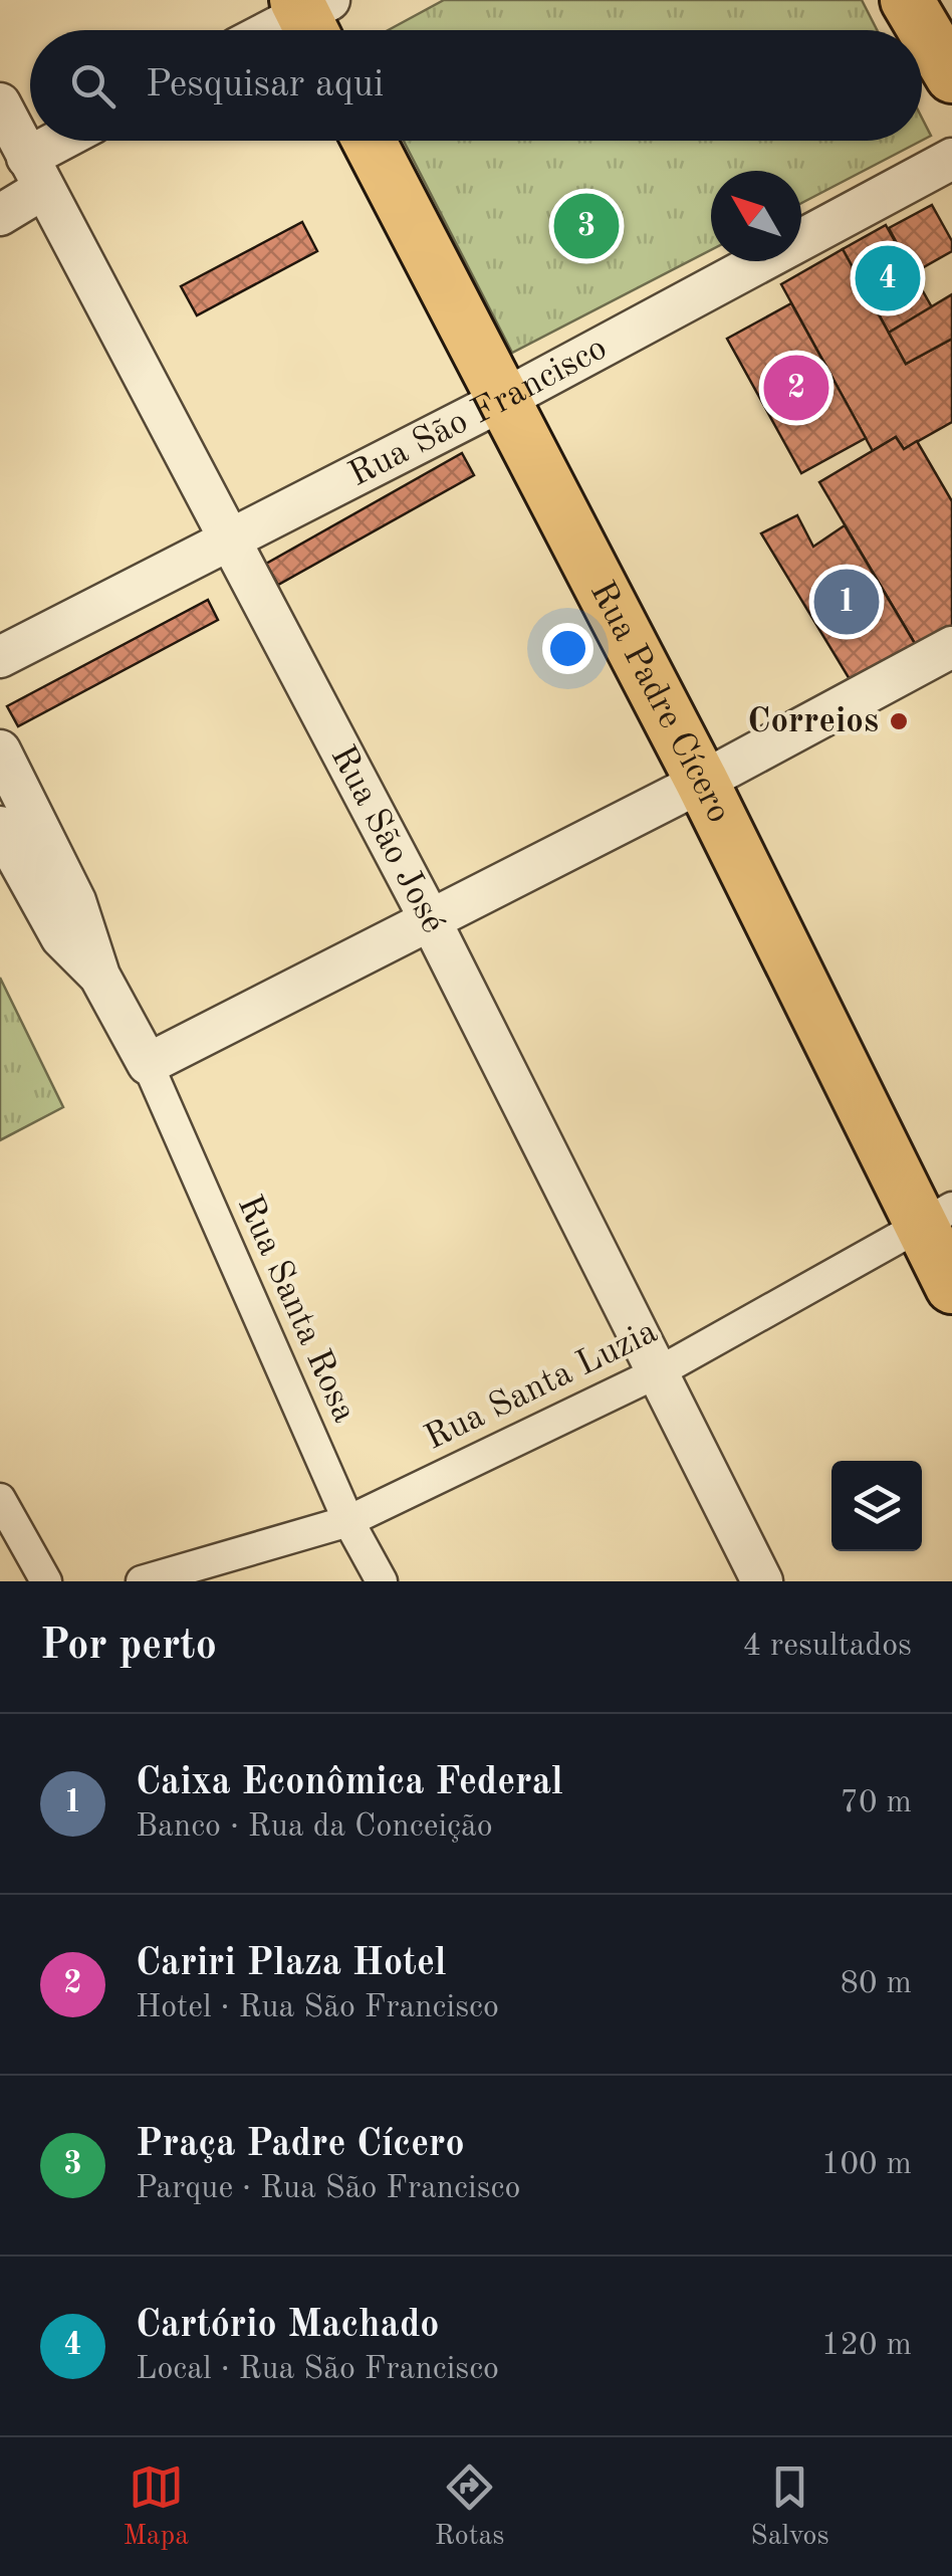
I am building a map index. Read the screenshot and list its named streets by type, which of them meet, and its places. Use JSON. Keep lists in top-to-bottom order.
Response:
{
  "streets": {
    "highway": ["Rua Padre Cícero"],
    "street": [
      "Rua São Francisco",
      "Rua São José",
      "Rua Santa Rosa",
      "Rua Santa Luzia"
    ]
  },
  "crossings": [
    ["Rua São Francisco", "Rua Padre Cícero"],
    ["Rua São Francisco", "Rua São José"],
    ["Rua Padre Cícero", "Rua Santa Luzia"],
    ["Rua São José", "Rua Santa Luzia"],
    ["Rua Santa Rosa", "Rua Santa Luzia"]
  ],
  "places": ["Correios"],
  "north": "top left",
  "page": {
    "search": "Pesquisar aqui",
    "pins": [
      "3",
      "4",
      "2",
      "1"
    ],
    "heading": ["Por perto", "4 resultados"],
    "list": [
      {
        "mark": "1",
        "name": "Caixa Econômica Federal",
        "note": "Banco · Rua da Conceição",
        "value": "70 m"
      },
      {
        "mark": "2",
        "name": "Cariri Plaza Hotel",
        "note": "Hotel · Rua São Francisco",
        "value": "80 m"
      },
      {
        "mark": "3",
        "name": "Praça Padre Cícero",
        "note": "Parque · Rua São Francisco",
        "value": "100 m"
      },
      {
        "mark": "4",
        "name": "Cartório Machado",
        "note": "Local · Rua São Francisco",
        "value": "120 m"
      }
    ],
    "nav": ["Mapa", "Rotas", "Salvos"]
  }
}
